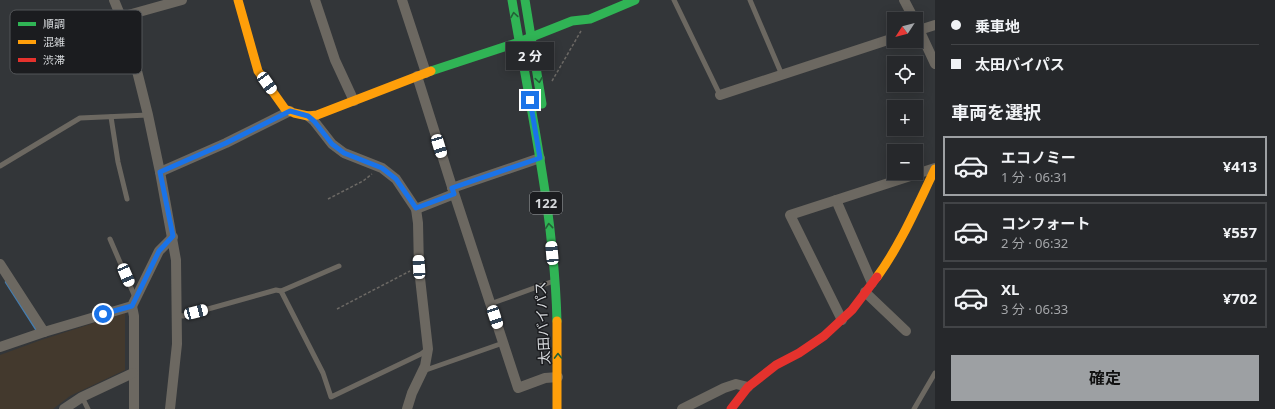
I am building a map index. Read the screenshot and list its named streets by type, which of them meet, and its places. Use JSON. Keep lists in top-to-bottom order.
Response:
{
  "streets": {
    "main road": ["122", "太田バイパス"]
  },
  "one_way": ["太田バイパス"],
  "legend": ["順調", "混雑", "渋滞"],
  "north": "bottom left",
  "page": {
    "banner": ["乗車地", "太田バイパス"],
    "map_buttons": ["+", "−"],
    "bubble": "2 分",
    "heading": "車両を選択",
    "list": [
      {
        "name": "エコノミー",
        "note": "1 分 · 06:31",
        "value": "¥413"
      },
      {
        "name": "コンフォート",
        "note": "2 分 · 06:32",
        "value": "¥557"
      },
      {
        "name": "XL",
        "note": "3 分 · 06:33",
        "value": "¥702"
      }
    ],
    "buttons": "確定"
  }
}
